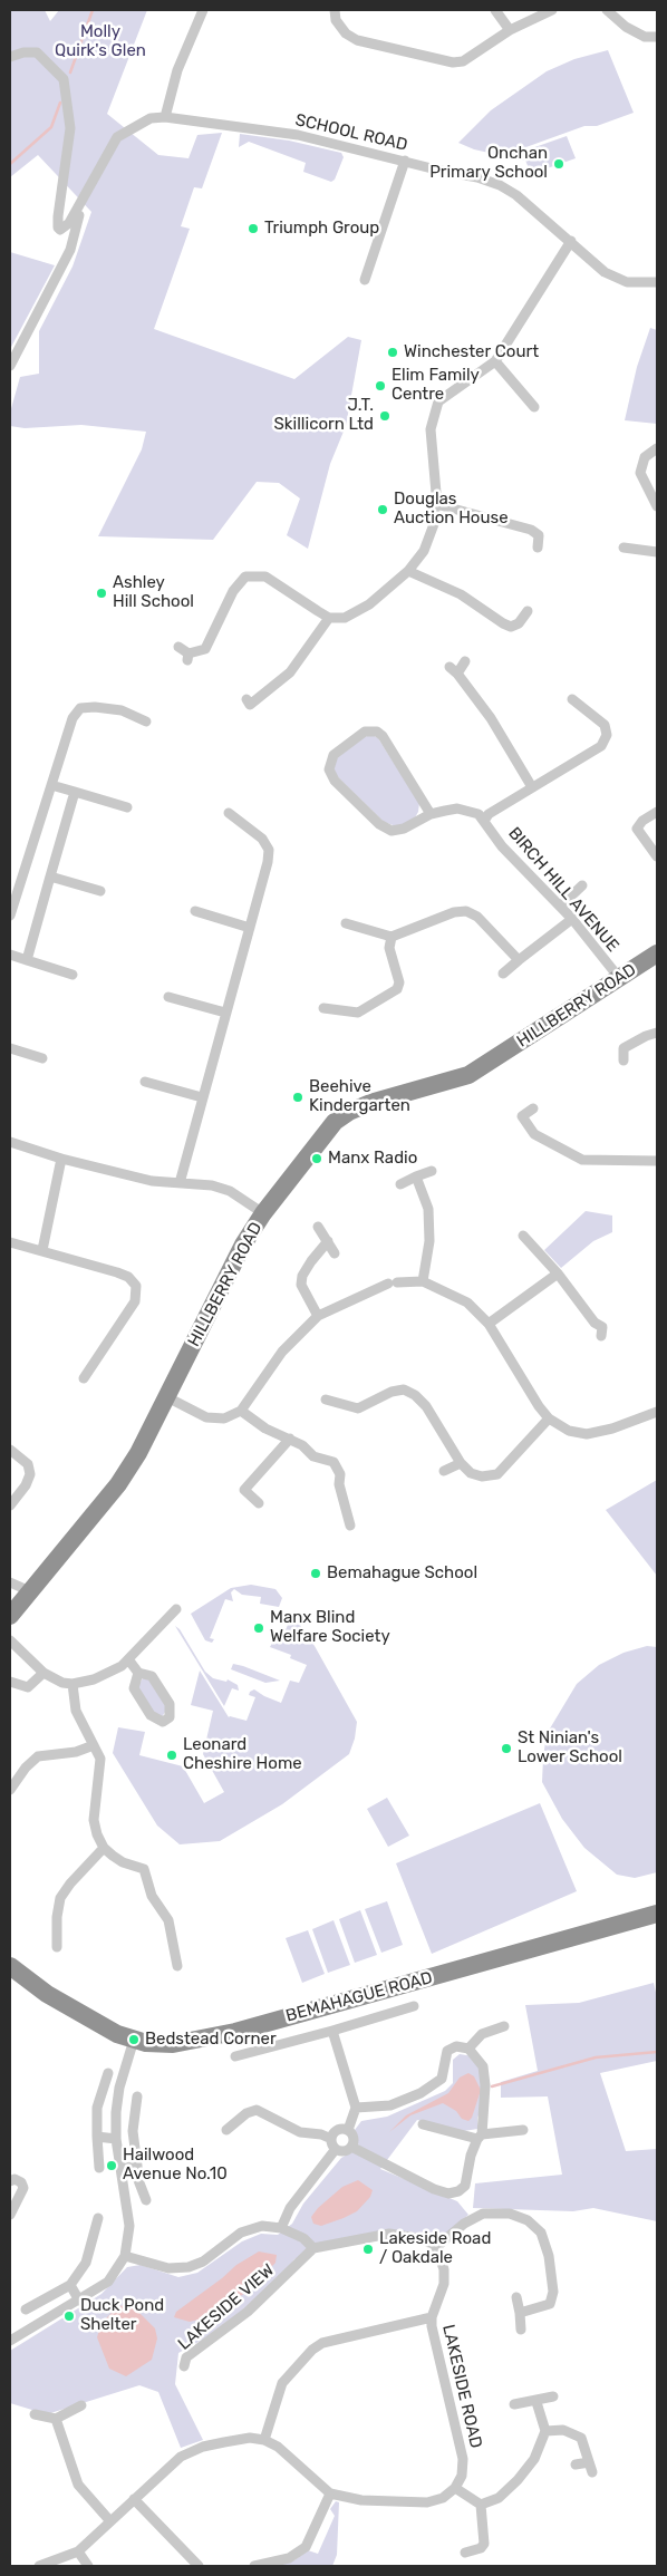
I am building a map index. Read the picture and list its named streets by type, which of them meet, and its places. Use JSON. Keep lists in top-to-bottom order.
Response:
{
  "streets": {
    "highway": ["HILLBERRY ROAD", "BEMAHAGUE ROAD"],
    "street": [
      "SCHOOL ROAD",
      "BIRCH HILL AVENUE",
      "LAKESIDE VIEW",
      "LAKESIDE ROAD"
    ]
  },
  "crossings": [
    ["BIRCH HILL AVENUE", "HILLBERRY ROAD"]
  ],
  "parks": ["Molly Quirk's Glen"],
  "places": [
    "Onchan Primary School",
    "Triumph Group",
    "Winchester Court",
    "Elim Family Centre",
    "J.T. Skillicorn Ltd",
    "Douglas Auction House",
    "Ashley Hill School",
    "Beehive Kindergarten",
    "Manx Radio",
    "Bemahague School",
    "Manx Blind Welfare Society",
    "St Ninian's Lower School",
    "Leonard Cheshire Home",
    "Bedstead Corner",
    "Hailwood Avenue No.10",
    "Lakeside Road / Oakdale",
    "Duck Pond Shelter"
  ]
}
